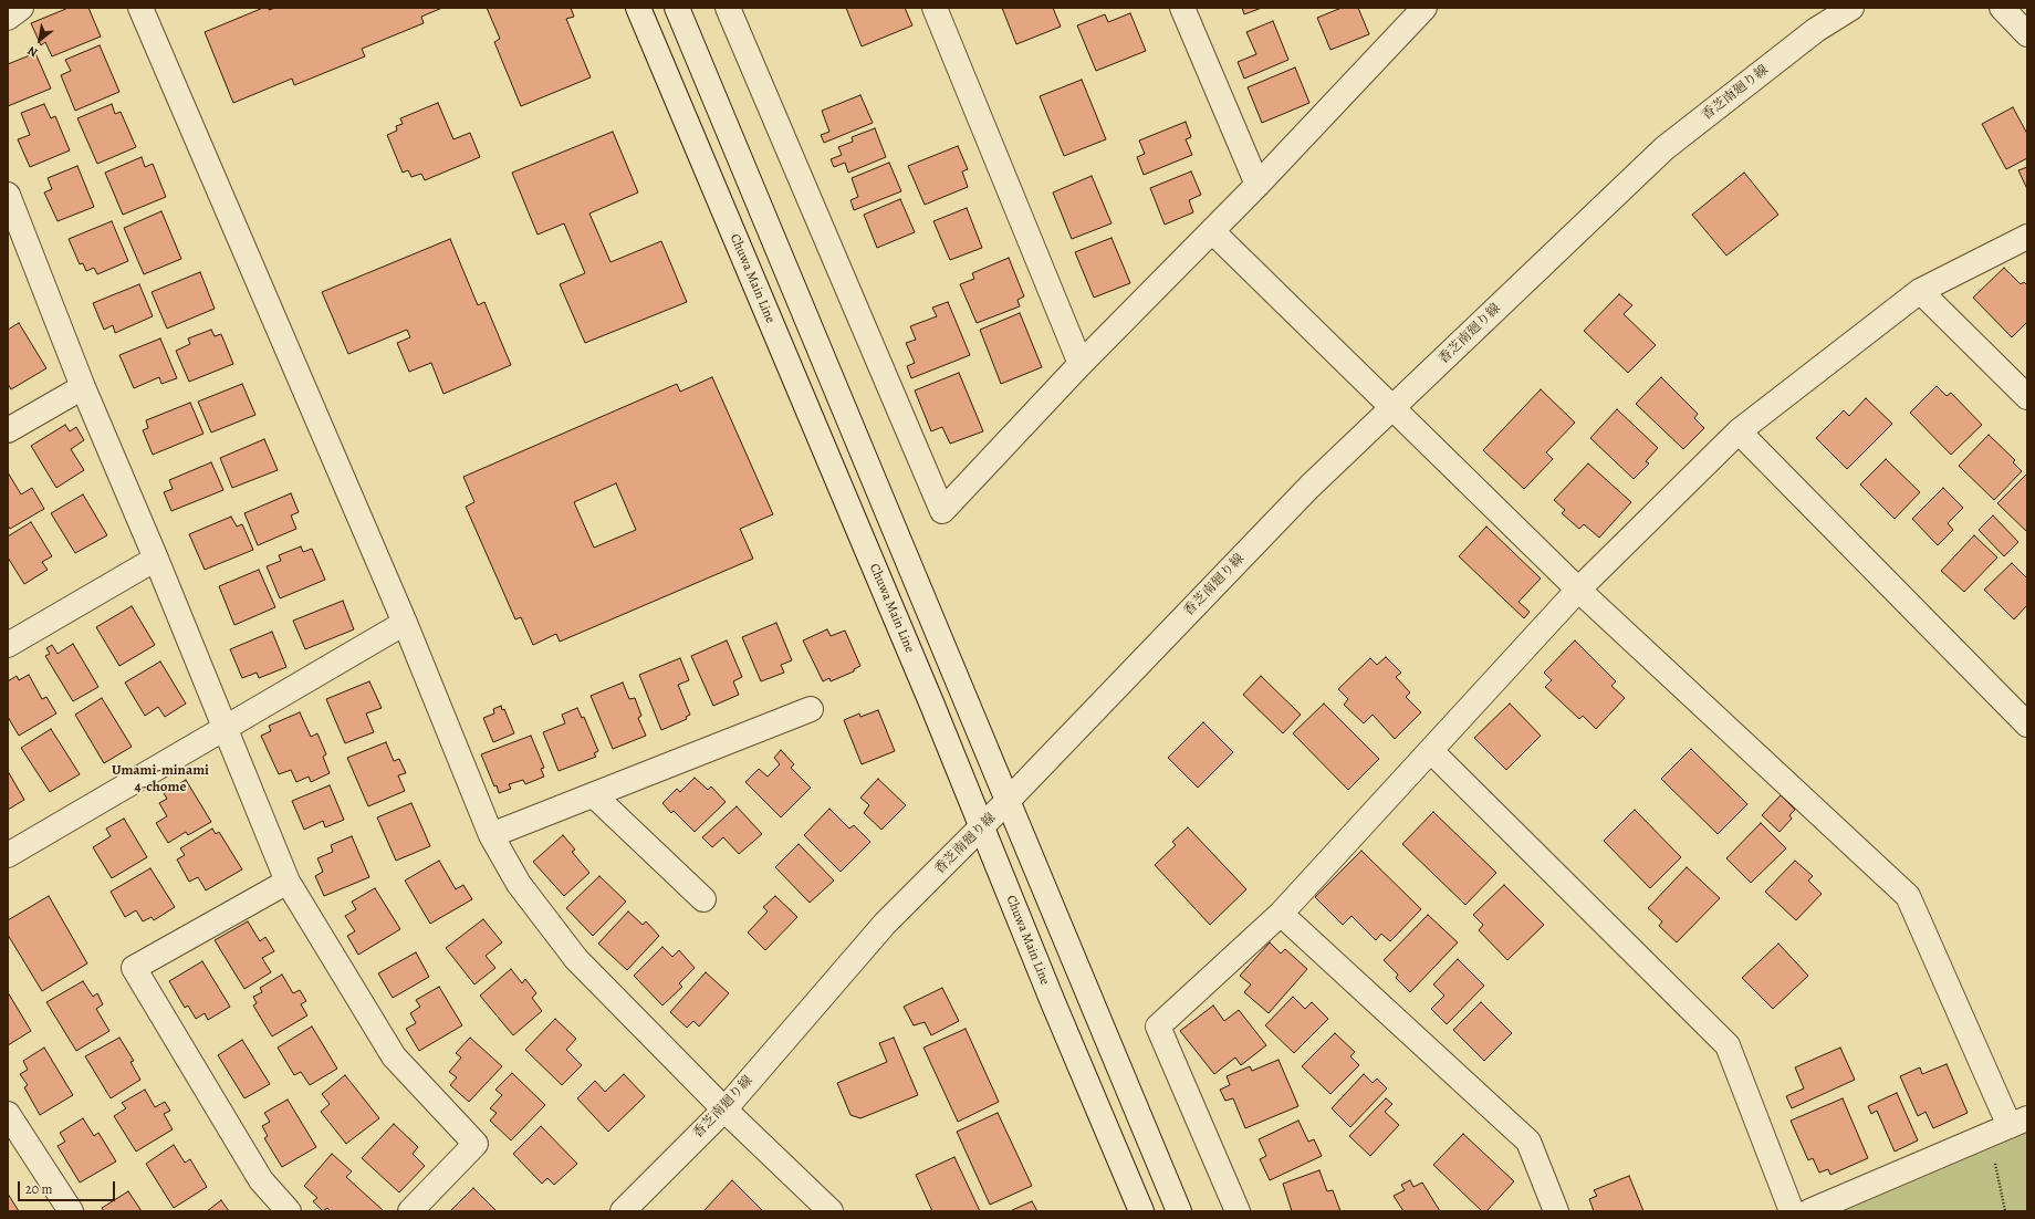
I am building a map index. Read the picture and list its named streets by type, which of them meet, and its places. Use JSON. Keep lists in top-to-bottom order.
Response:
{
  "streets": {
    "street": ["香芝南廻り線", "Chuwa Main Line"]
  },
  "crossings": [
    ["香芝南廻り線", "Chuwa Main Line"]
  ],
  "districts": ["Umami-minami 4-chome"],
  "scale_bar": "20 m",
  "north": "bottom left"
}
